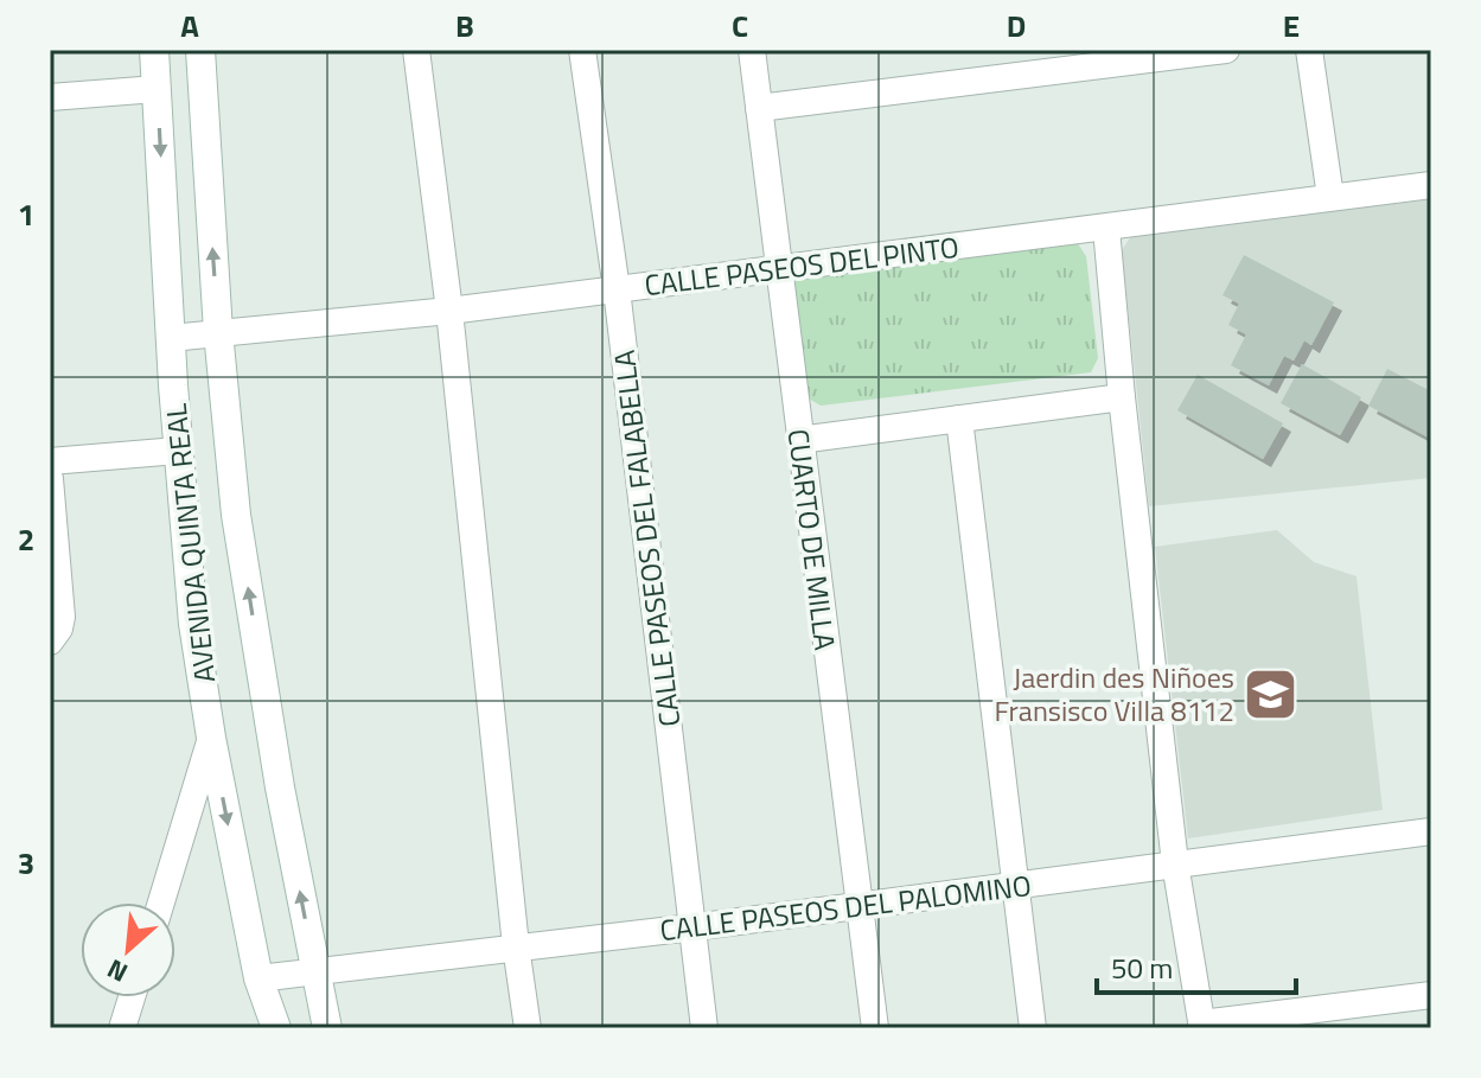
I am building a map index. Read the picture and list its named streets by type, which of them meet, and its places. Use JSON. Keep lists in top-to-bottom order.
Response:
{
  "streets": {
    "main road": ["AVENIDA QUINTA REAL"],
    "street": [
      "CALLE PASEOS DEL PINTO",
      "CALLE PASEOS DEL FALABELLA",
      "CUARTO DE MILLA",
      "CALLE PASEOS DEL PALOMINO"
    ]
  },
  "crossings": [
    ["CALLE PASEOS DEL PINTO", "CALLE PASEOS DEL FALABELLA"],
    ["CALLE PASEOS DEL PINTO", "CUARTO DE MILLA"],
    ["CALLE PASEOS DEL PINTO", "AVENIDA QUINTA REAL"],
    ["CALLE PASEOS DEL FALABELLA", "CALLE PASEOS DEL PALOMINO"],
    ["CUARTO DE MILLA", "CALLE PASEOS DEL PALOMINO"],
    ["AVENIDA QUINTA REAL", "CALLE PASEOS DEL PALOMINO"]
  ],
  "places": {
    "school or university": ["Jaerdin des Niñoes Fransisco Villa 8112"]
  },
  "scale_bar": "50 m",
  "north": "bottom left",
  "grid": {
    "columns": [
      "A",
      "B",
      "C",
      "D",
      "E"
    ],
    "rows": ["1", "2", "3"]
  }
}
